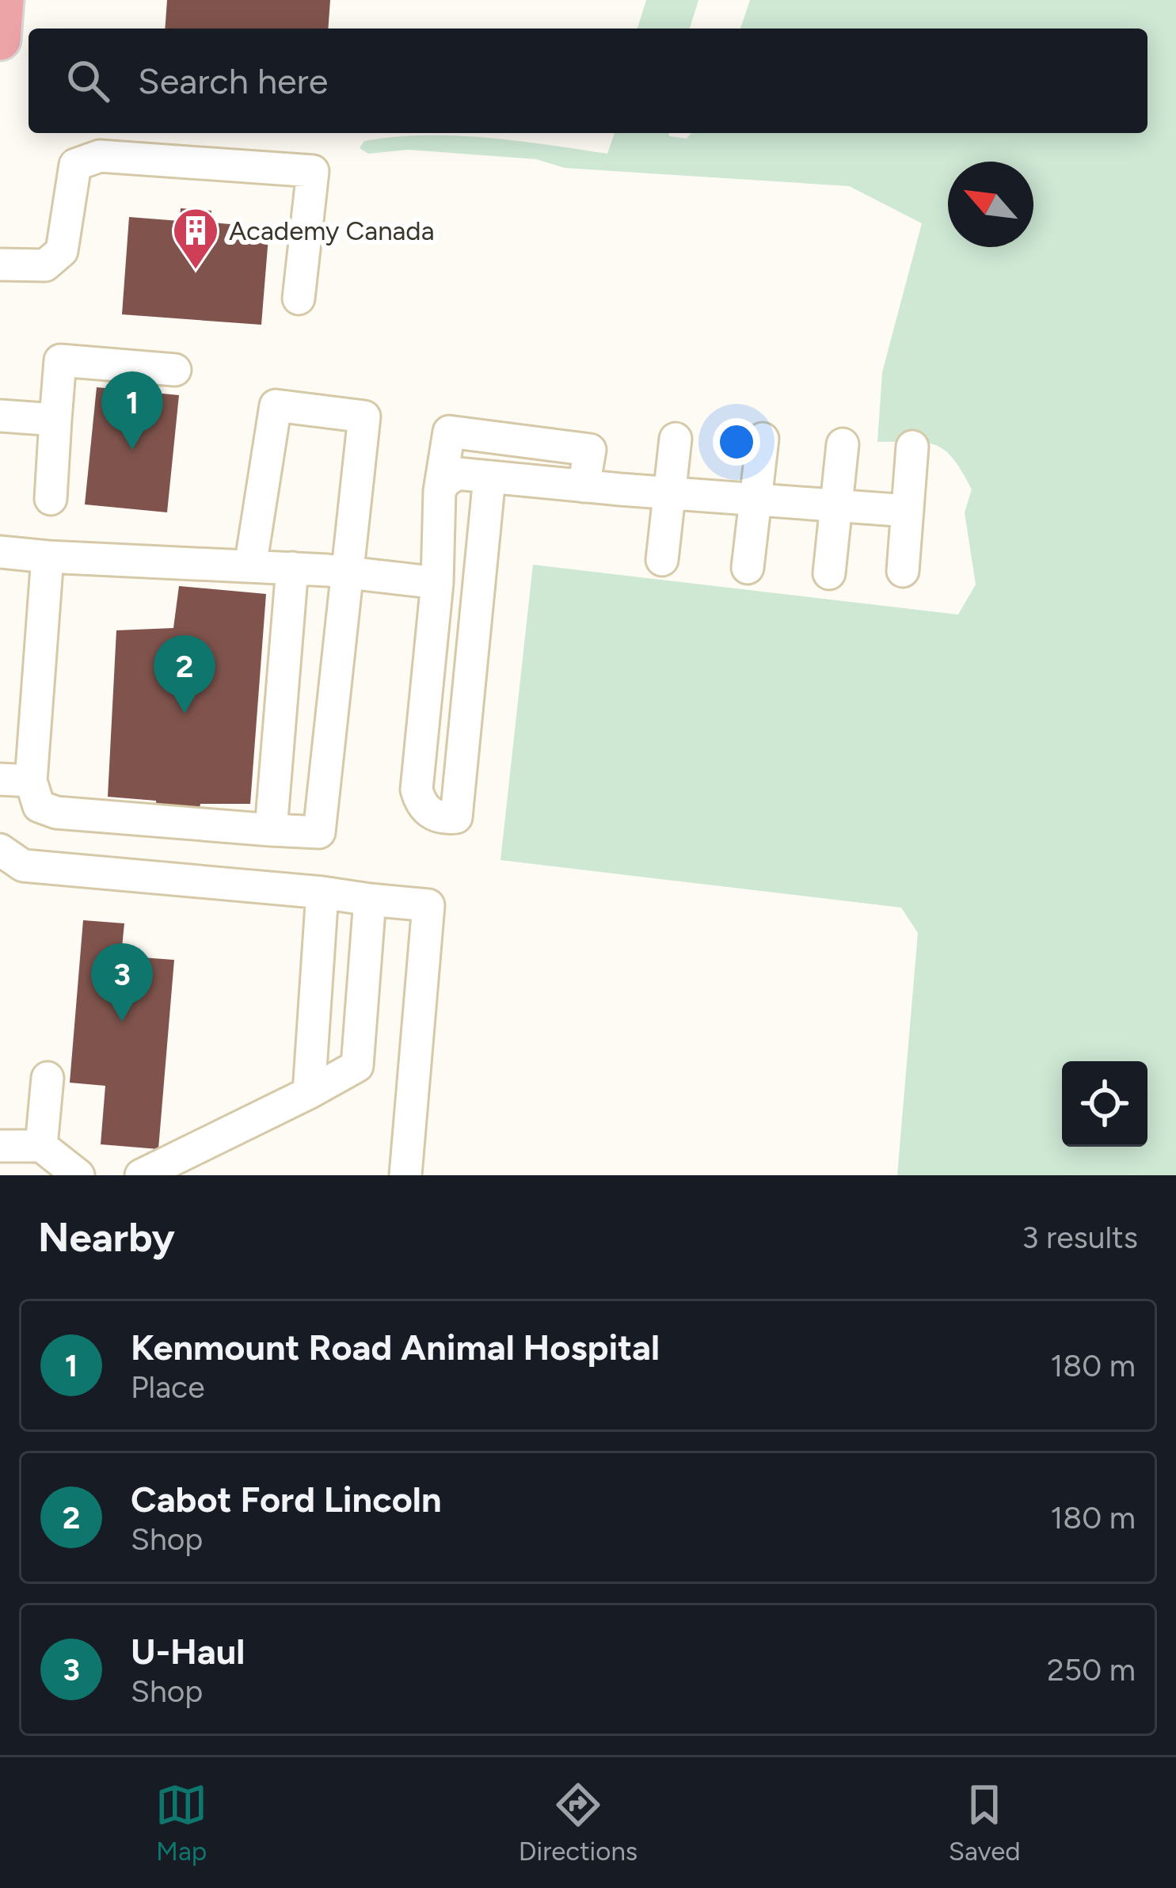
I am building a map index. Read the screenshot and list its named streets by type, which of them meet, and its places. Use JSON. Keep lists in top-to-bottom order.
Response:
{
  "places": {
    "building": ["Academy Canada"]
  },
  "north": "top left",
  "page": {
    "search": "Search here",
    "pins": ["1", "2", "3"],
    "heading": ["Nearby", "3 results"],
    "list": [
      {
        "mark": "1",
        "name": "Kenmount Road Animal Hospital",
        "note": "Place",
        "value": "180 m"
      },
      {
        "mark": "2",
        "name": "Cabot Ford Lincoln",
        "note": "Shop",
        "value": "180 m"
      },
      {
        "mark": "3",
        "name": "U-Haul",
        "note": "Shop",
        "value": "250 m"
      }
    ],
    "nav": ["Map", "Directions", "Saved"]
  }
}
